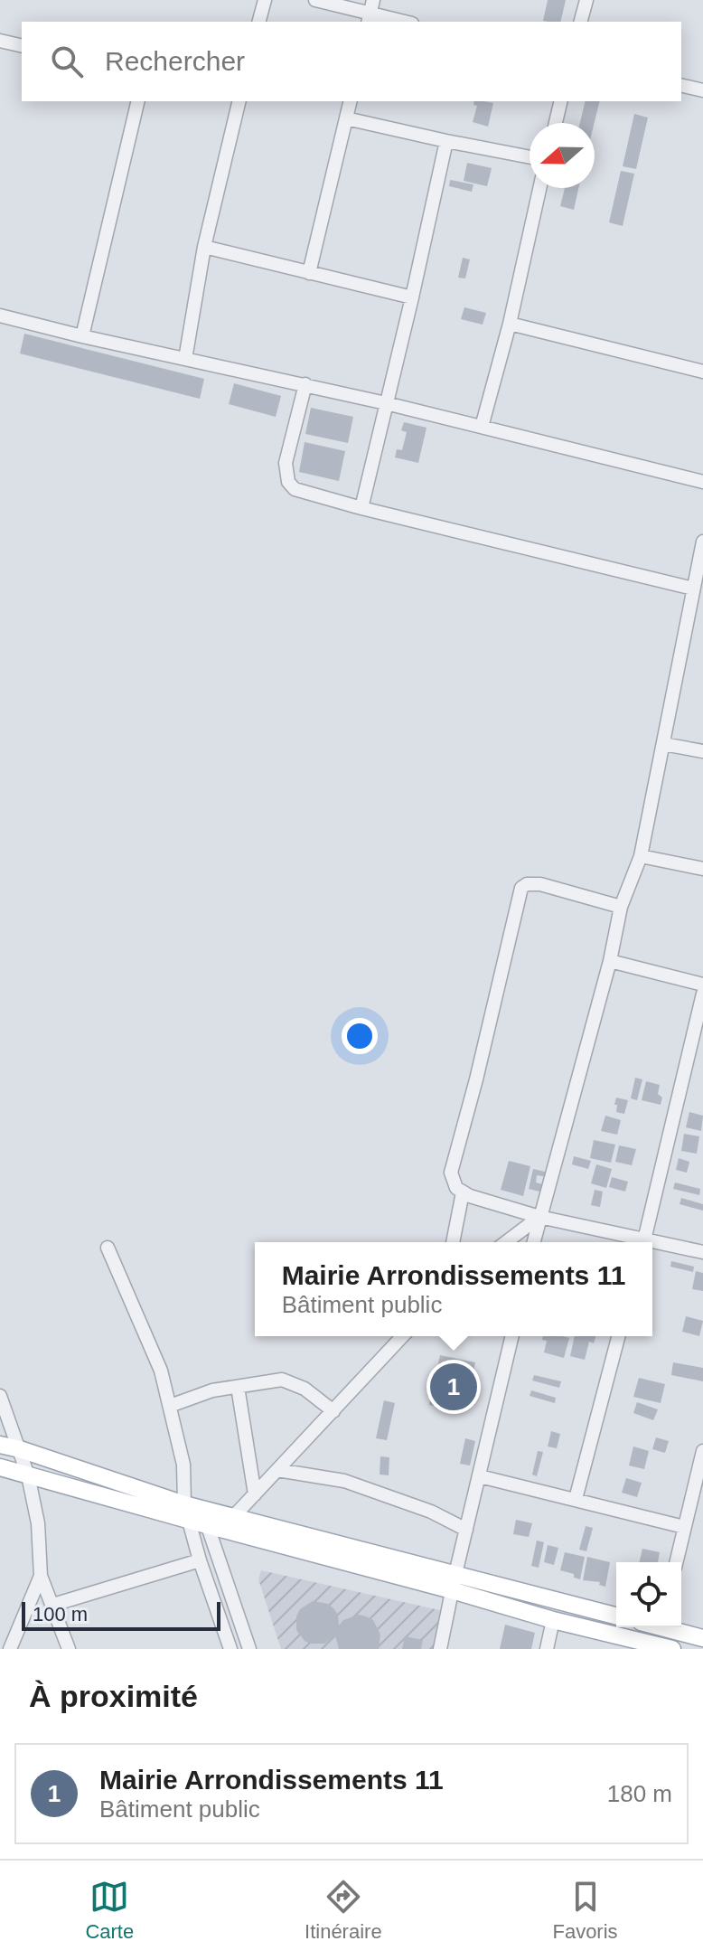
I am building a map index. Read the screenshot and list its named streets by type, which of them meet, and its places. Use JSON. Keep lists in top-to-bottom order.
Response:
{
  "scale_bar": "100 m",
  "north": "left",
  "page": {
    "search": "Rechercher",
    "popup": ["Mairie Arrondissements 11", "Bâtiment public"],
    "pins": "1",
    "scale": "100 m",
    "heading": "À proximité",
    "list": [
      {
        "mark": "1",
        "name": "Mairie Arrondissements 11",
        "note": "Bâtiment public",
        "value": "180 m"
      }
    ],
    "nav": ["Carte", "Itinéraire", "Favoris"]
  }
}
